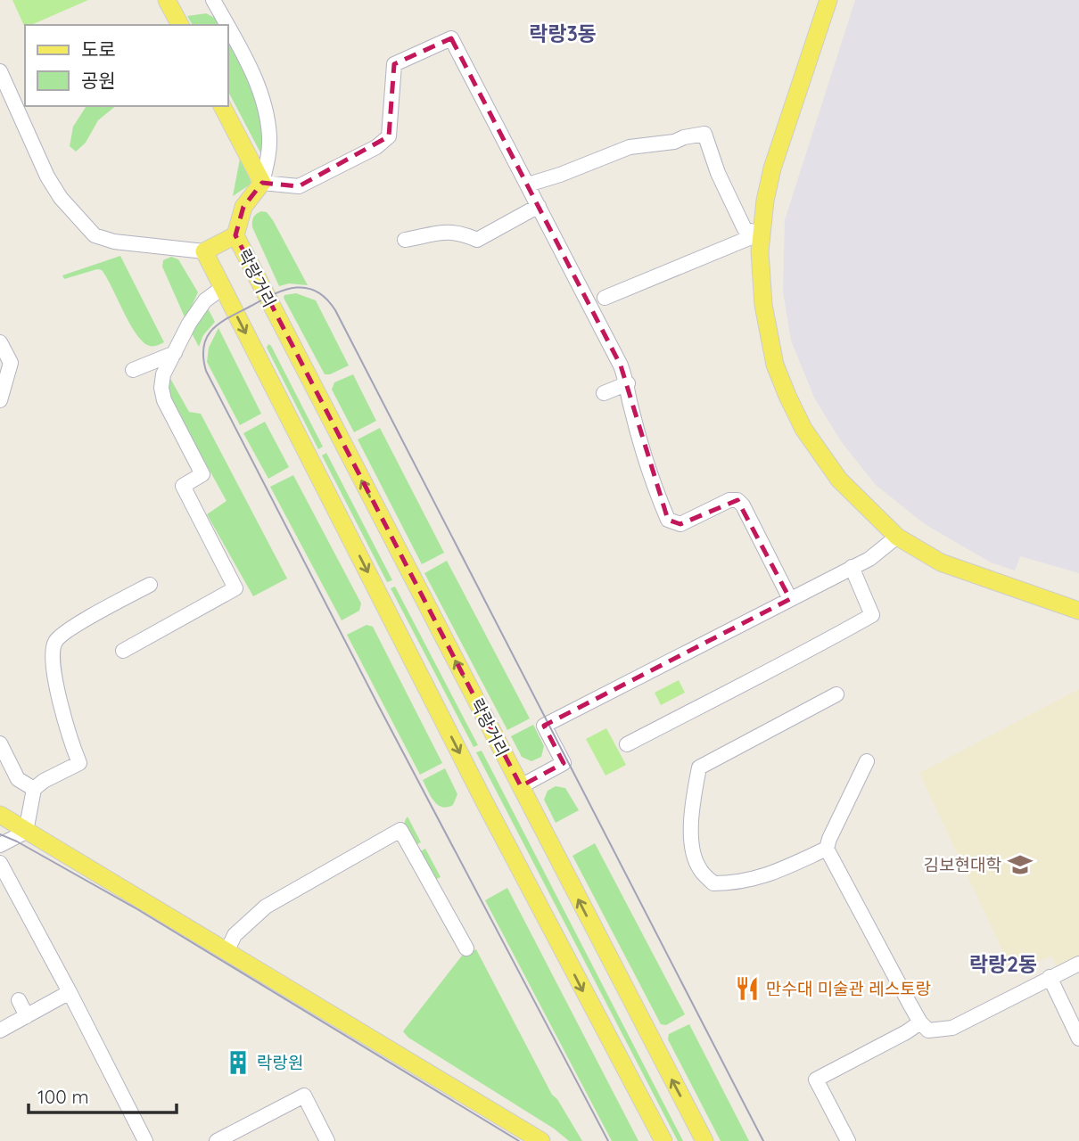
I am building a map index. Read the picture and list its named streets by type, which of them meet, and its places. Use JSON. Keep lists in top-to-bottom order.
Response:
{
  "streets": {
    "main road": ["락랑거리"]
  },
  "districts": ["락랑3동", "락랑2동"],
  "places": {
    "school or university": ["김보현대학"],
    "restaurant": ["만수대 미술관 레스토랑"],
    "building": ["락랑원"]
  },
  "legend": ["도로", "공원"],
  "scale_bar": "100 m"
}
